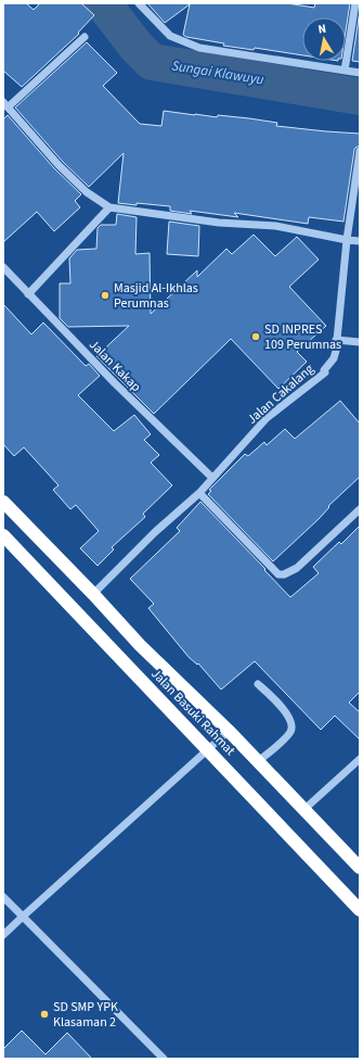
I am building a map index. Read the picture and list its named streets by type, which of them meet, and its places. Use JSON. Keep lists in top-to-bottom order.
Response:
{
  "streets": {
    "highway": ["Jalan Basuki Rahmat"],
    "street": ["Jalan Kakap", "Jalan Cakalang"]
  },
  "crossings": [
    ["Jalan Kakap", "Jalan Cakalang"],
    ["Jalan Cakalang", "Jalan Basuki Rahmat"]
  ],
  "water": ["Sungai Klawuyu"],
  "places": ["Masjid Al-Ikhlas Perumnas", "SD INPRES 109 Perumnas", "SD SMP YPK Klasaman 2"],
  "north": "top"
}
